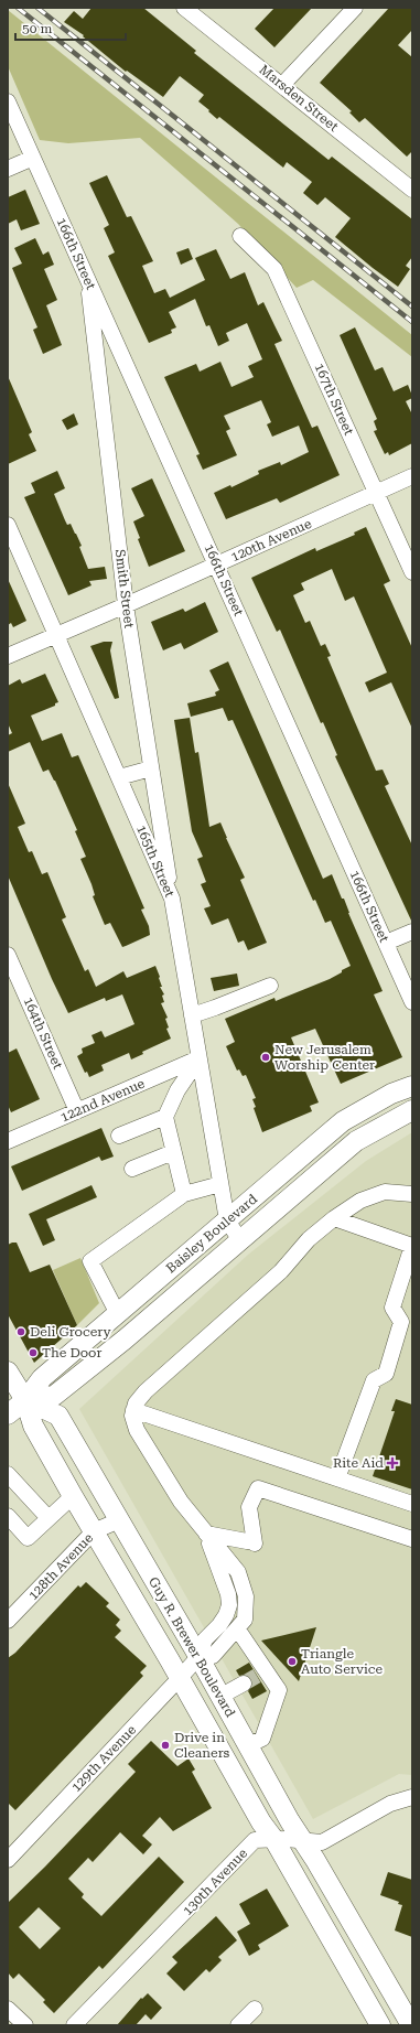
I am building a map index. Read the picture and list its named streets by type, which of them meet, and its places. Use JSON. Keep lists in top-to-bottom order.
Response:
{
  "streets": {
    "main road": ["Baisley Boulevard", "Guy R. Brewer Boulevard"],
    "street": [
      "Marsden Street",
      "166th Street",
      "167th Street",
      "120th Avenue",
      "Smith Street",
      "165th Street",
      "164th Street",
      "122nd Avenue",
      "128th Avenue",
      "129th Avenue",
      "130th Avenue"
    ]
  },
  "crossings": [
    ["166th Street", "120th Avenue"],
    ["166th Street", "Smith Street"],
    ["167th Street", "120th Avenue"],
    ["120th Avenue", "Smith Street"],
    ["120th Avenue", "165th Street"],
    ["Smith Street", "165th Street"],
    ["165th Street", "122nd Avenue"],
    ["165th Street", "Baisley Boulevard"],
    ["164th Street", "122nd Avenue"],
    ["Baisley Boulevard", "Guy R. Brewer Boulevard"],
    ["128th Avenue", "Guy R. Brewer Boulevard"],
    ["Guy R. Brewer Boulevard", "129th Avenue"],
    ["Guy R. Brewer Boulevard", "130th Avenue"]
  ],
  "places": {
    "other": [
      "New Jerusalem Worship Center",
      "Deli Grocery",
      "The Door",
      "Triangle Auto Service",
      "Drive in Cleaners"
    ],
    "health": ["Rite Aid"]
  },
  "scale_bar": "50 m"
}
